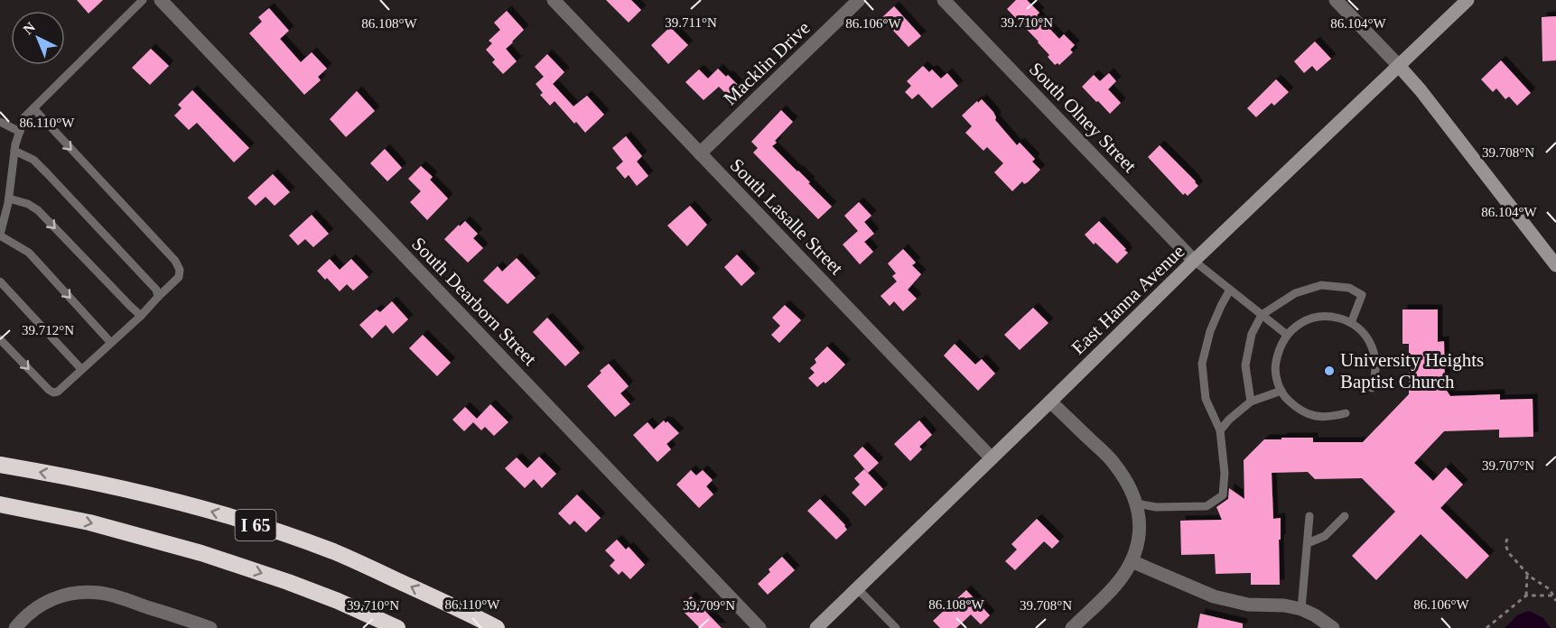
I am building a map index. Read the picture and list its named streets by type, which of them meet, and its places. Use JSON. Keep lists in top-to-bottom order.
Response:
{
  "streets": {
    "highway": ["I 65"],
    "main road": ["East Hanna Avenue"],
    "street": [
      "Macklin Drive",
      "South Olney Street",
      "South Lasalle Street",
      "South Dearborn Street"
    ]
  },
  "crossings": [
    ["Macklin Drive", "South Lasalle Street"],
    ["South Olney Street", "East Hanna Avenue"],
    ["South Lasalle Street", "East Hanna Avenue"]
  ],
  "places": ["University Heights Baptist Church"],
  "north": "top left",
  "coordinates": [
    "39.711°N",
    "39.710°N",
    "86.108°W",
    "86.106°W",
    "86.104°W",
    "86.110°W",
    "39.708°N",
    "39.712°N",
    "39.707°N",
    "39.709°N"
  ]
}
